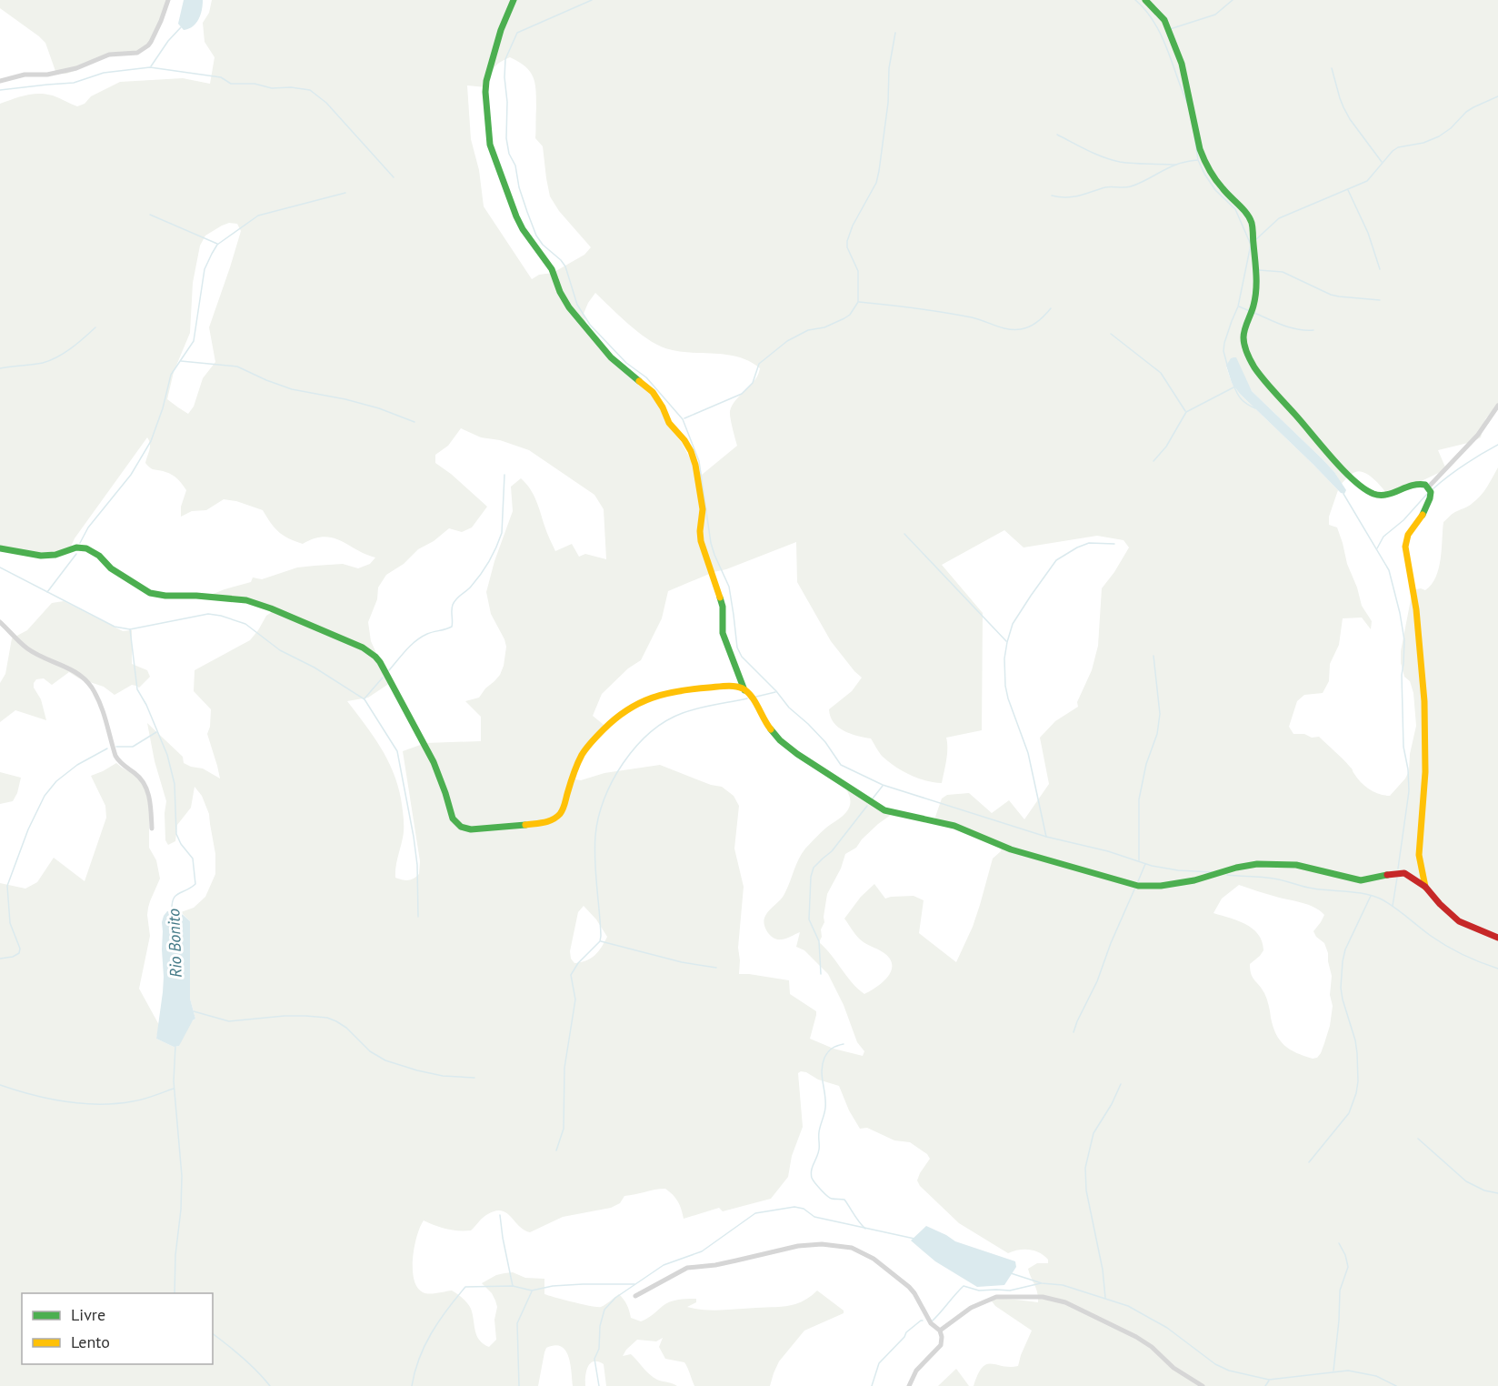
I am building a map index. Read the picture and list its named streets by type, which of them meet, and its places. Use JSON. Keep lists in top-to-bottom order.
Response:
{
  "water": ["Rio Bonito"],
  "legend": ["Livre", "Lento"]
}
